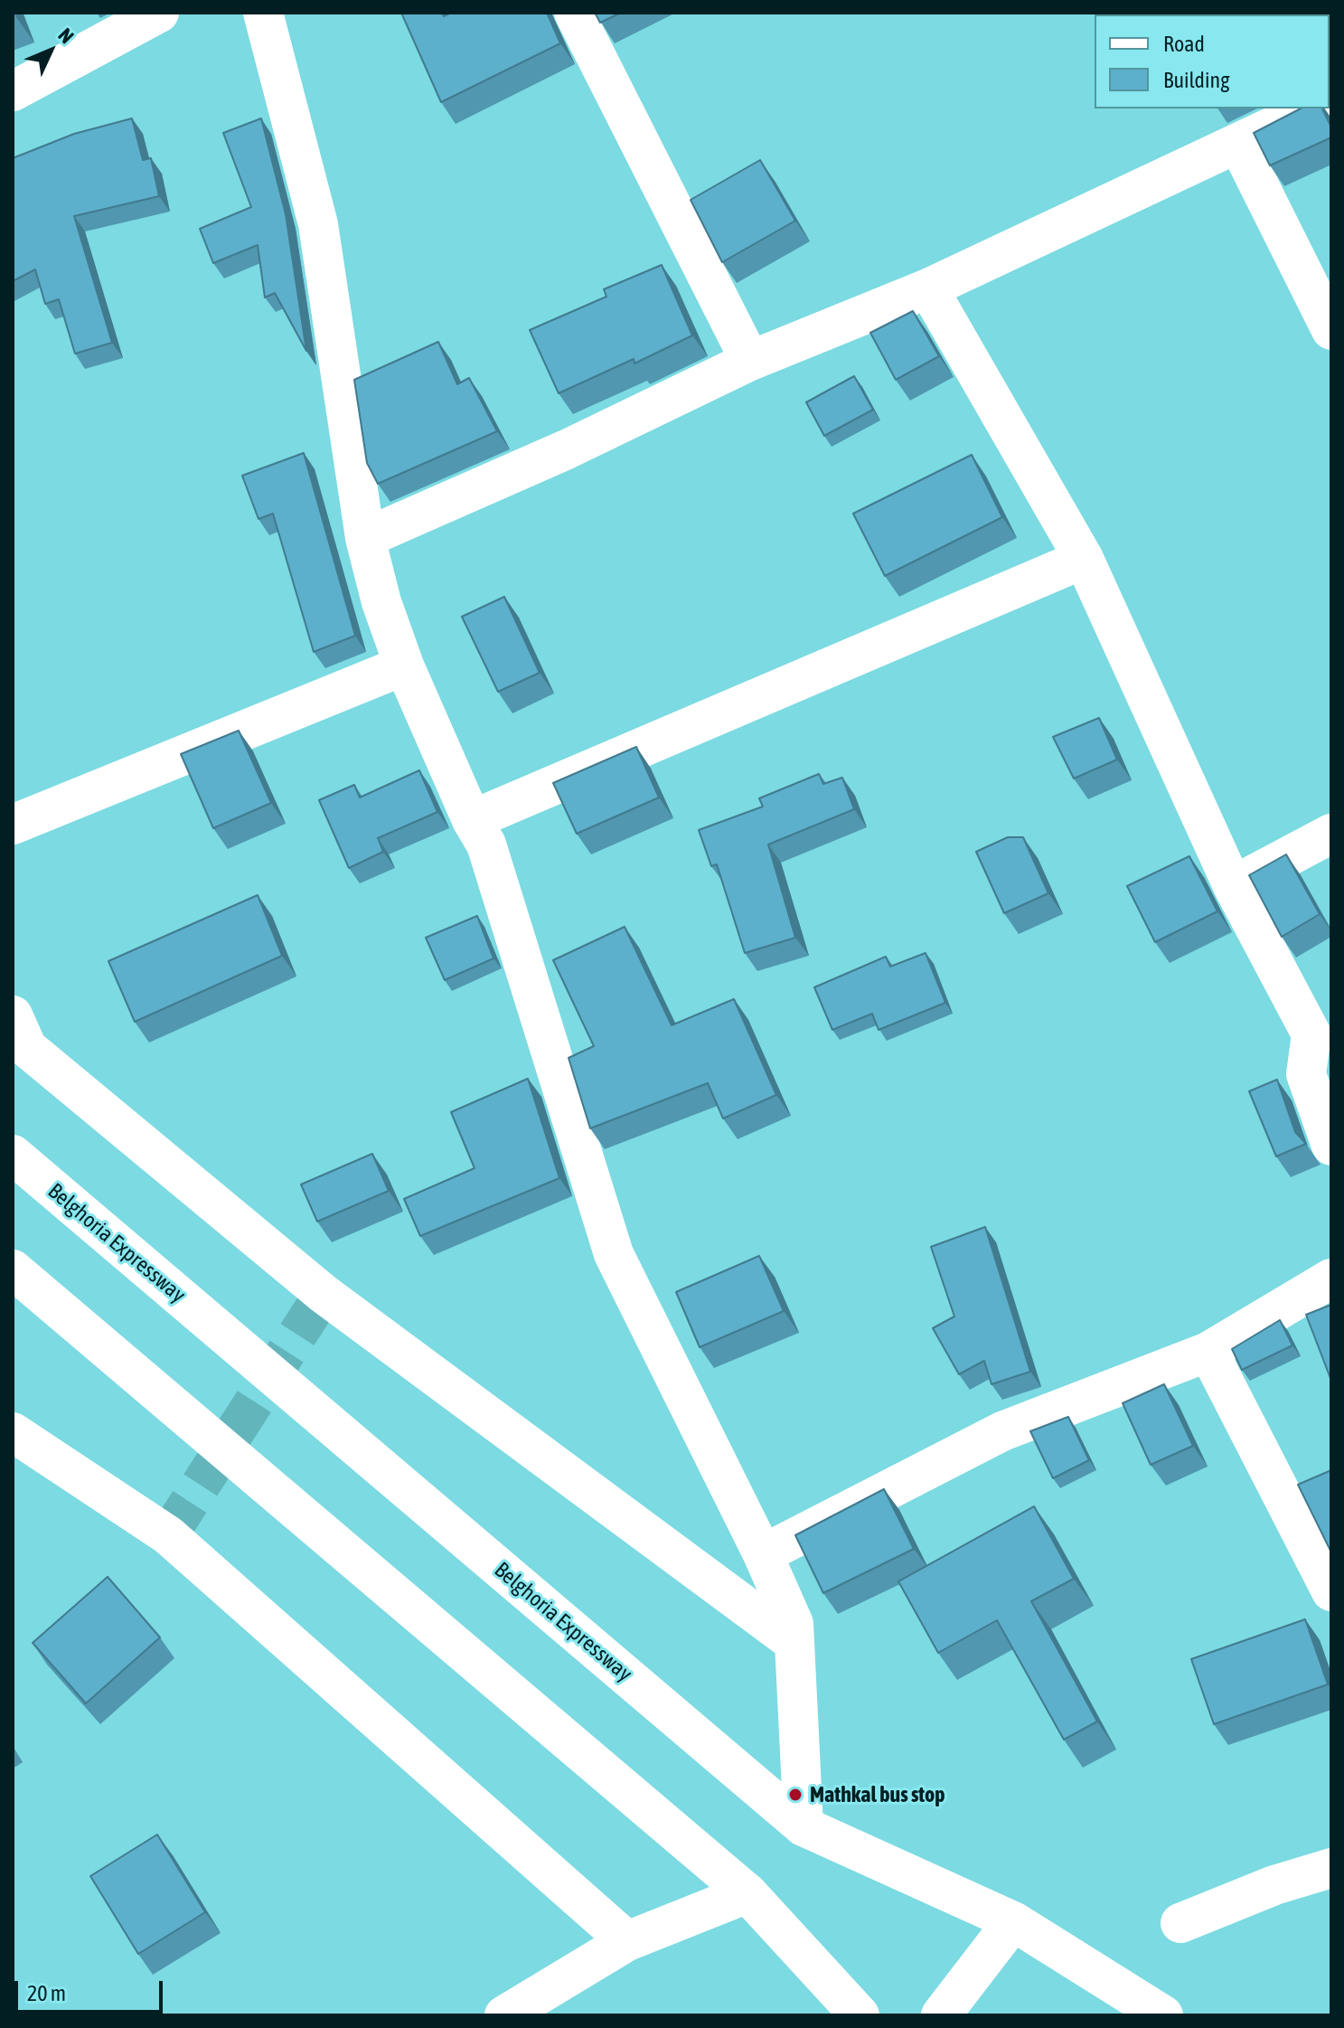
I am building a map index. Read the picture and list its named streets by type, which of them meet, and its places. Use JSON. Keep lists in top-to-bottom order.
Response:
{
  "streets": {
    "main road": ["Belghoria Expressway"]
  },
  "places": ["Mathkal bus stop"],
  "legend": ["Road", "Building"],
  "scale_bar": "20 m",
  "north": "top right"
}
